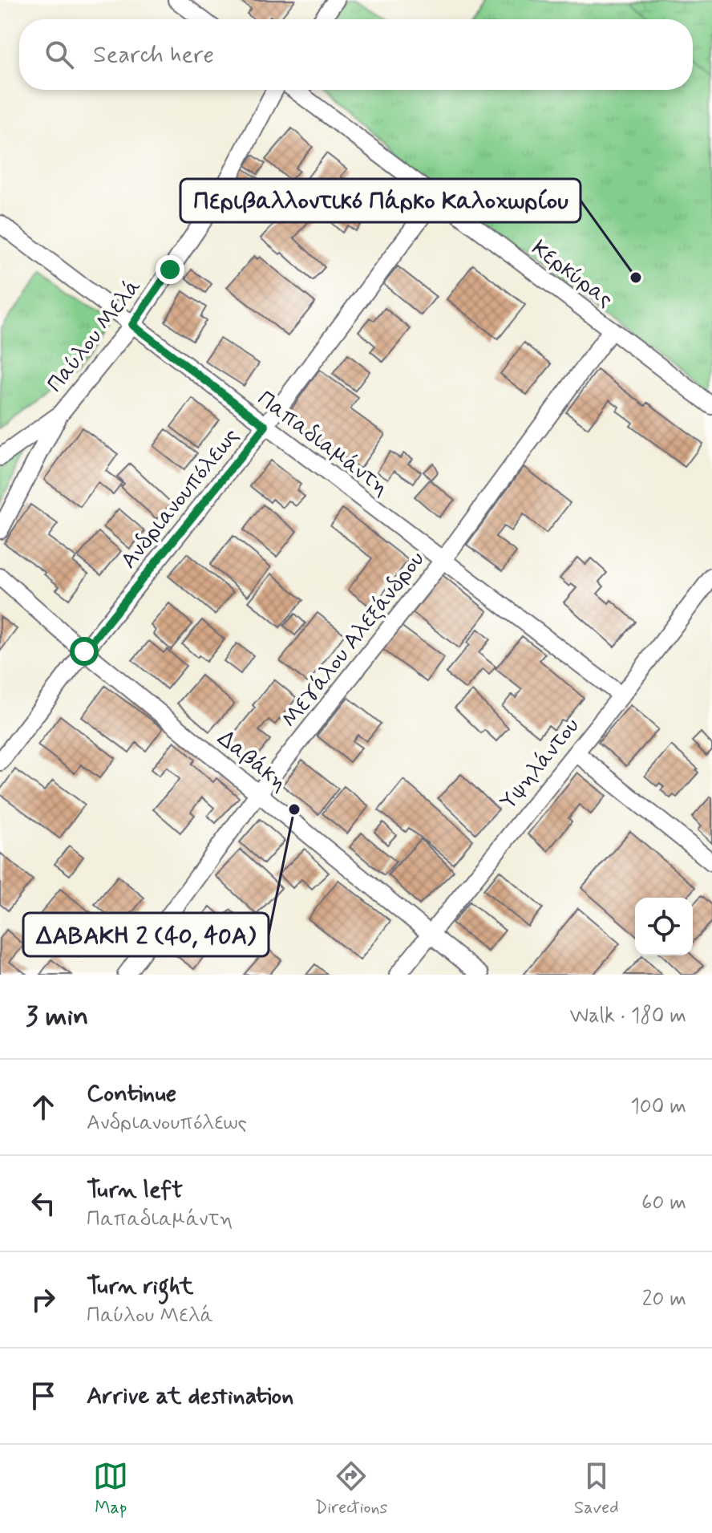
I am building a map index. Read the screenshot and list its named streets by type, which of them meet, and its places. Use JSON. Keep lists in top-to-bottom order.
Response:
{
  "streets": {
    "street": [
      "Κερκύρας",
      "Παύλου Μελά",
      "Παπαδιαμάντη",
      "Ανδριανουπόλεως",
      "Μεγάλου Αλεξάνδρου",
      "Δαβάκη",
      "Υψηλάντου"
    ]
  },
  "crossings": [
    ["Κερκύρας", "Ανδριανουπόλεως"],
    ["Κερκύρας", "Μεγάλου Αλεξάνδρου"],
    ["Παύλου Μελά", "Παπαδιαμάντη"],
    ["Παπαδιαμάντη", "Ανδριανουπόλεως"],
    ["Παπαδιαμάντη", "Μεγάλου Αλεξάνδρου"],
    ["Παπαδιαμάντη", "Υψηλάντου"],
    ["Ανδριανουπόλεως", "Δαβάκη"],
    ["Μεγάλου Αλεξάνδρου", "Δαβάκη"],
    ["Δαβάκη", "Υψηλάντου"]
  ],
  "places": ["Περιβαλλοντικό Πάρκο Καλοχωρίου", "ΔΑΒΑΚΗ 2 (40, 40Α)"],
  "page": {
    "search": "Search here",
    "heading": ["3 min", "Walk · 180 m"],
    "list": [
      ["Continue", "Ανδριανουπόλεως", "100 m"],
      ["Turn left", "Παπαδιαμάντη", "60 m"],
      ["Turn right", "Παύλου Μελά", "20 m"],
      "Arrive at destination"
    ],
    "nav": ["Map", "Directions", "Saved"]
  }
}
